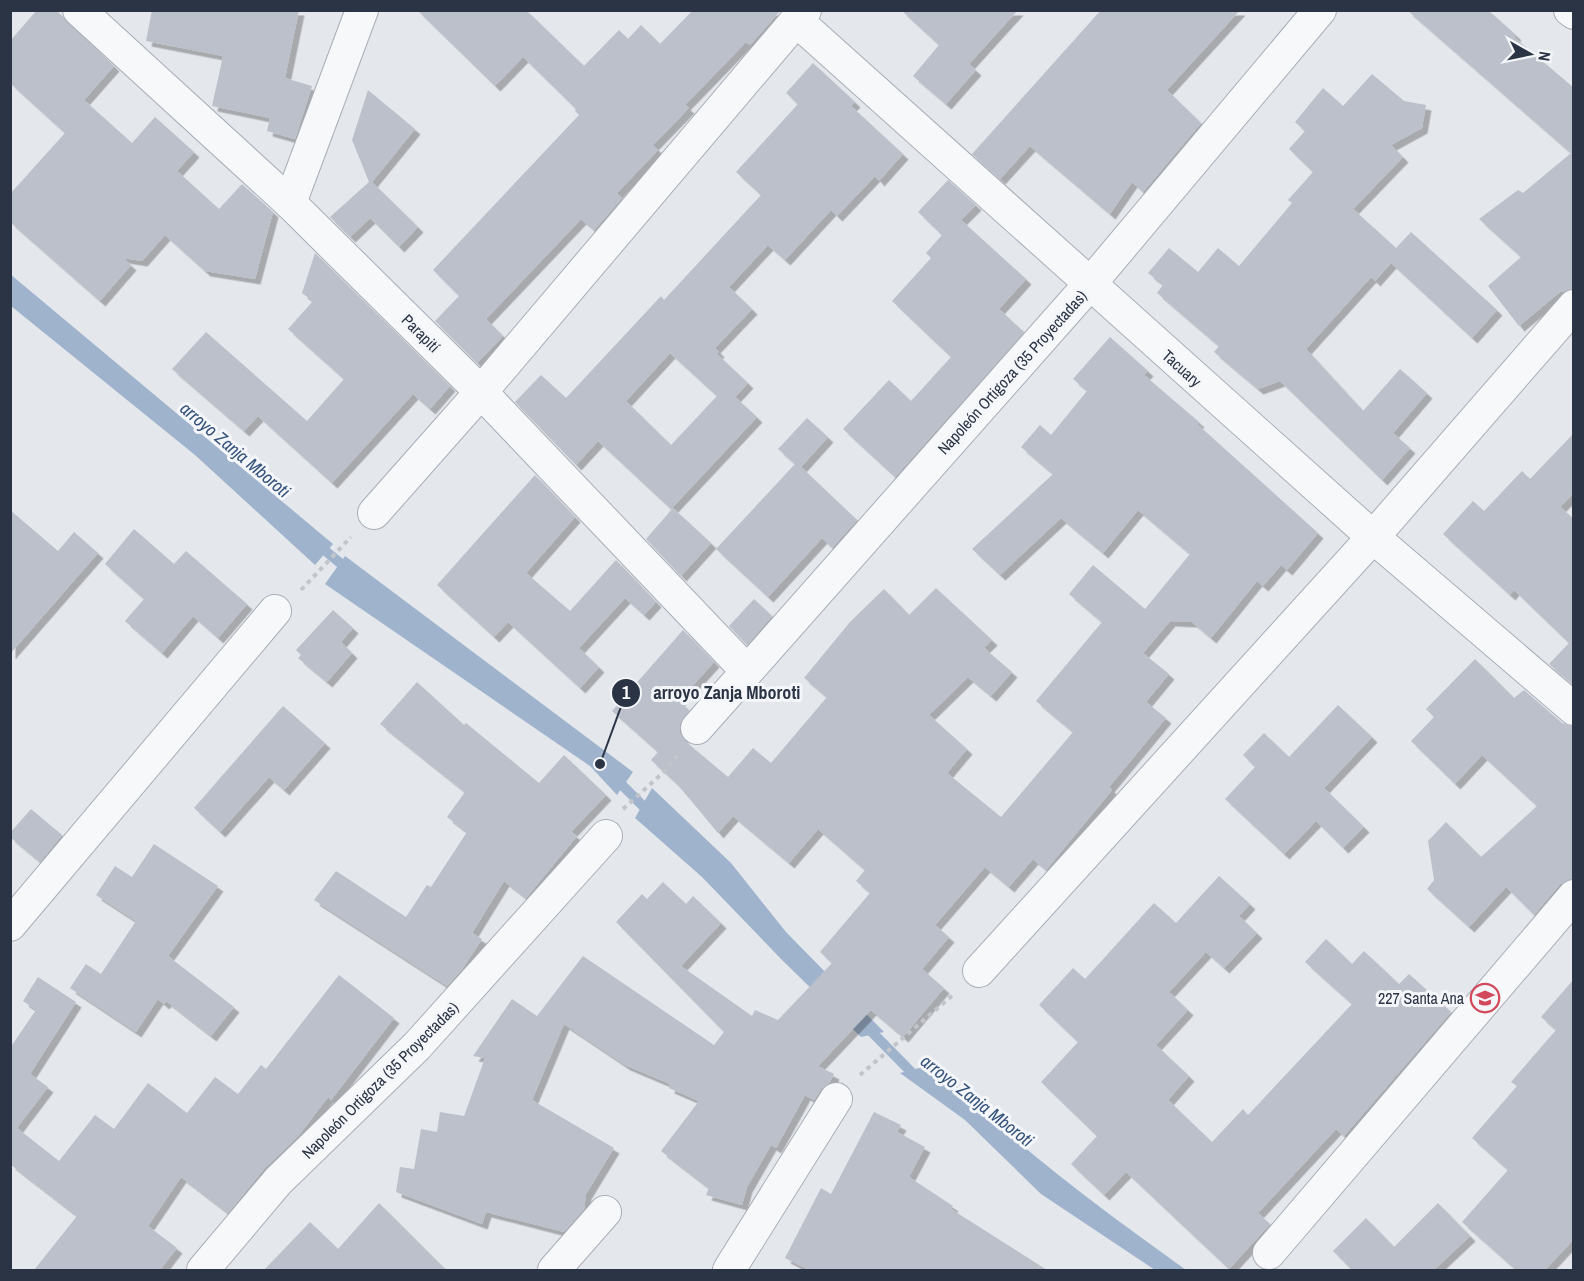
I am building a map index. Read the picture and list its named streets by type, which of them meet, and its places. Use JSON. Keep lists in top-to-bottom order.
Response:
{
  "streets": {
    "street": ["Parapití", "Tacuary", "Napoleón Ortigoza (35 Proyectadas)"]
  },
  "crossings": [
    ["Parapití", "Napoleón Ortigoza (35 Proyectadas)"],
    ["Tacuary", "Napoleón Ortigoza (35 Proyectadas)"]
  ],
  "water": ["arroyo Zanja Mboroti"],
  "places": {
    "other": ["arroyo Zanja Mboroti"],
    "school or university": ["227 Santa Ana"]
  },
  "north": "right"
}
